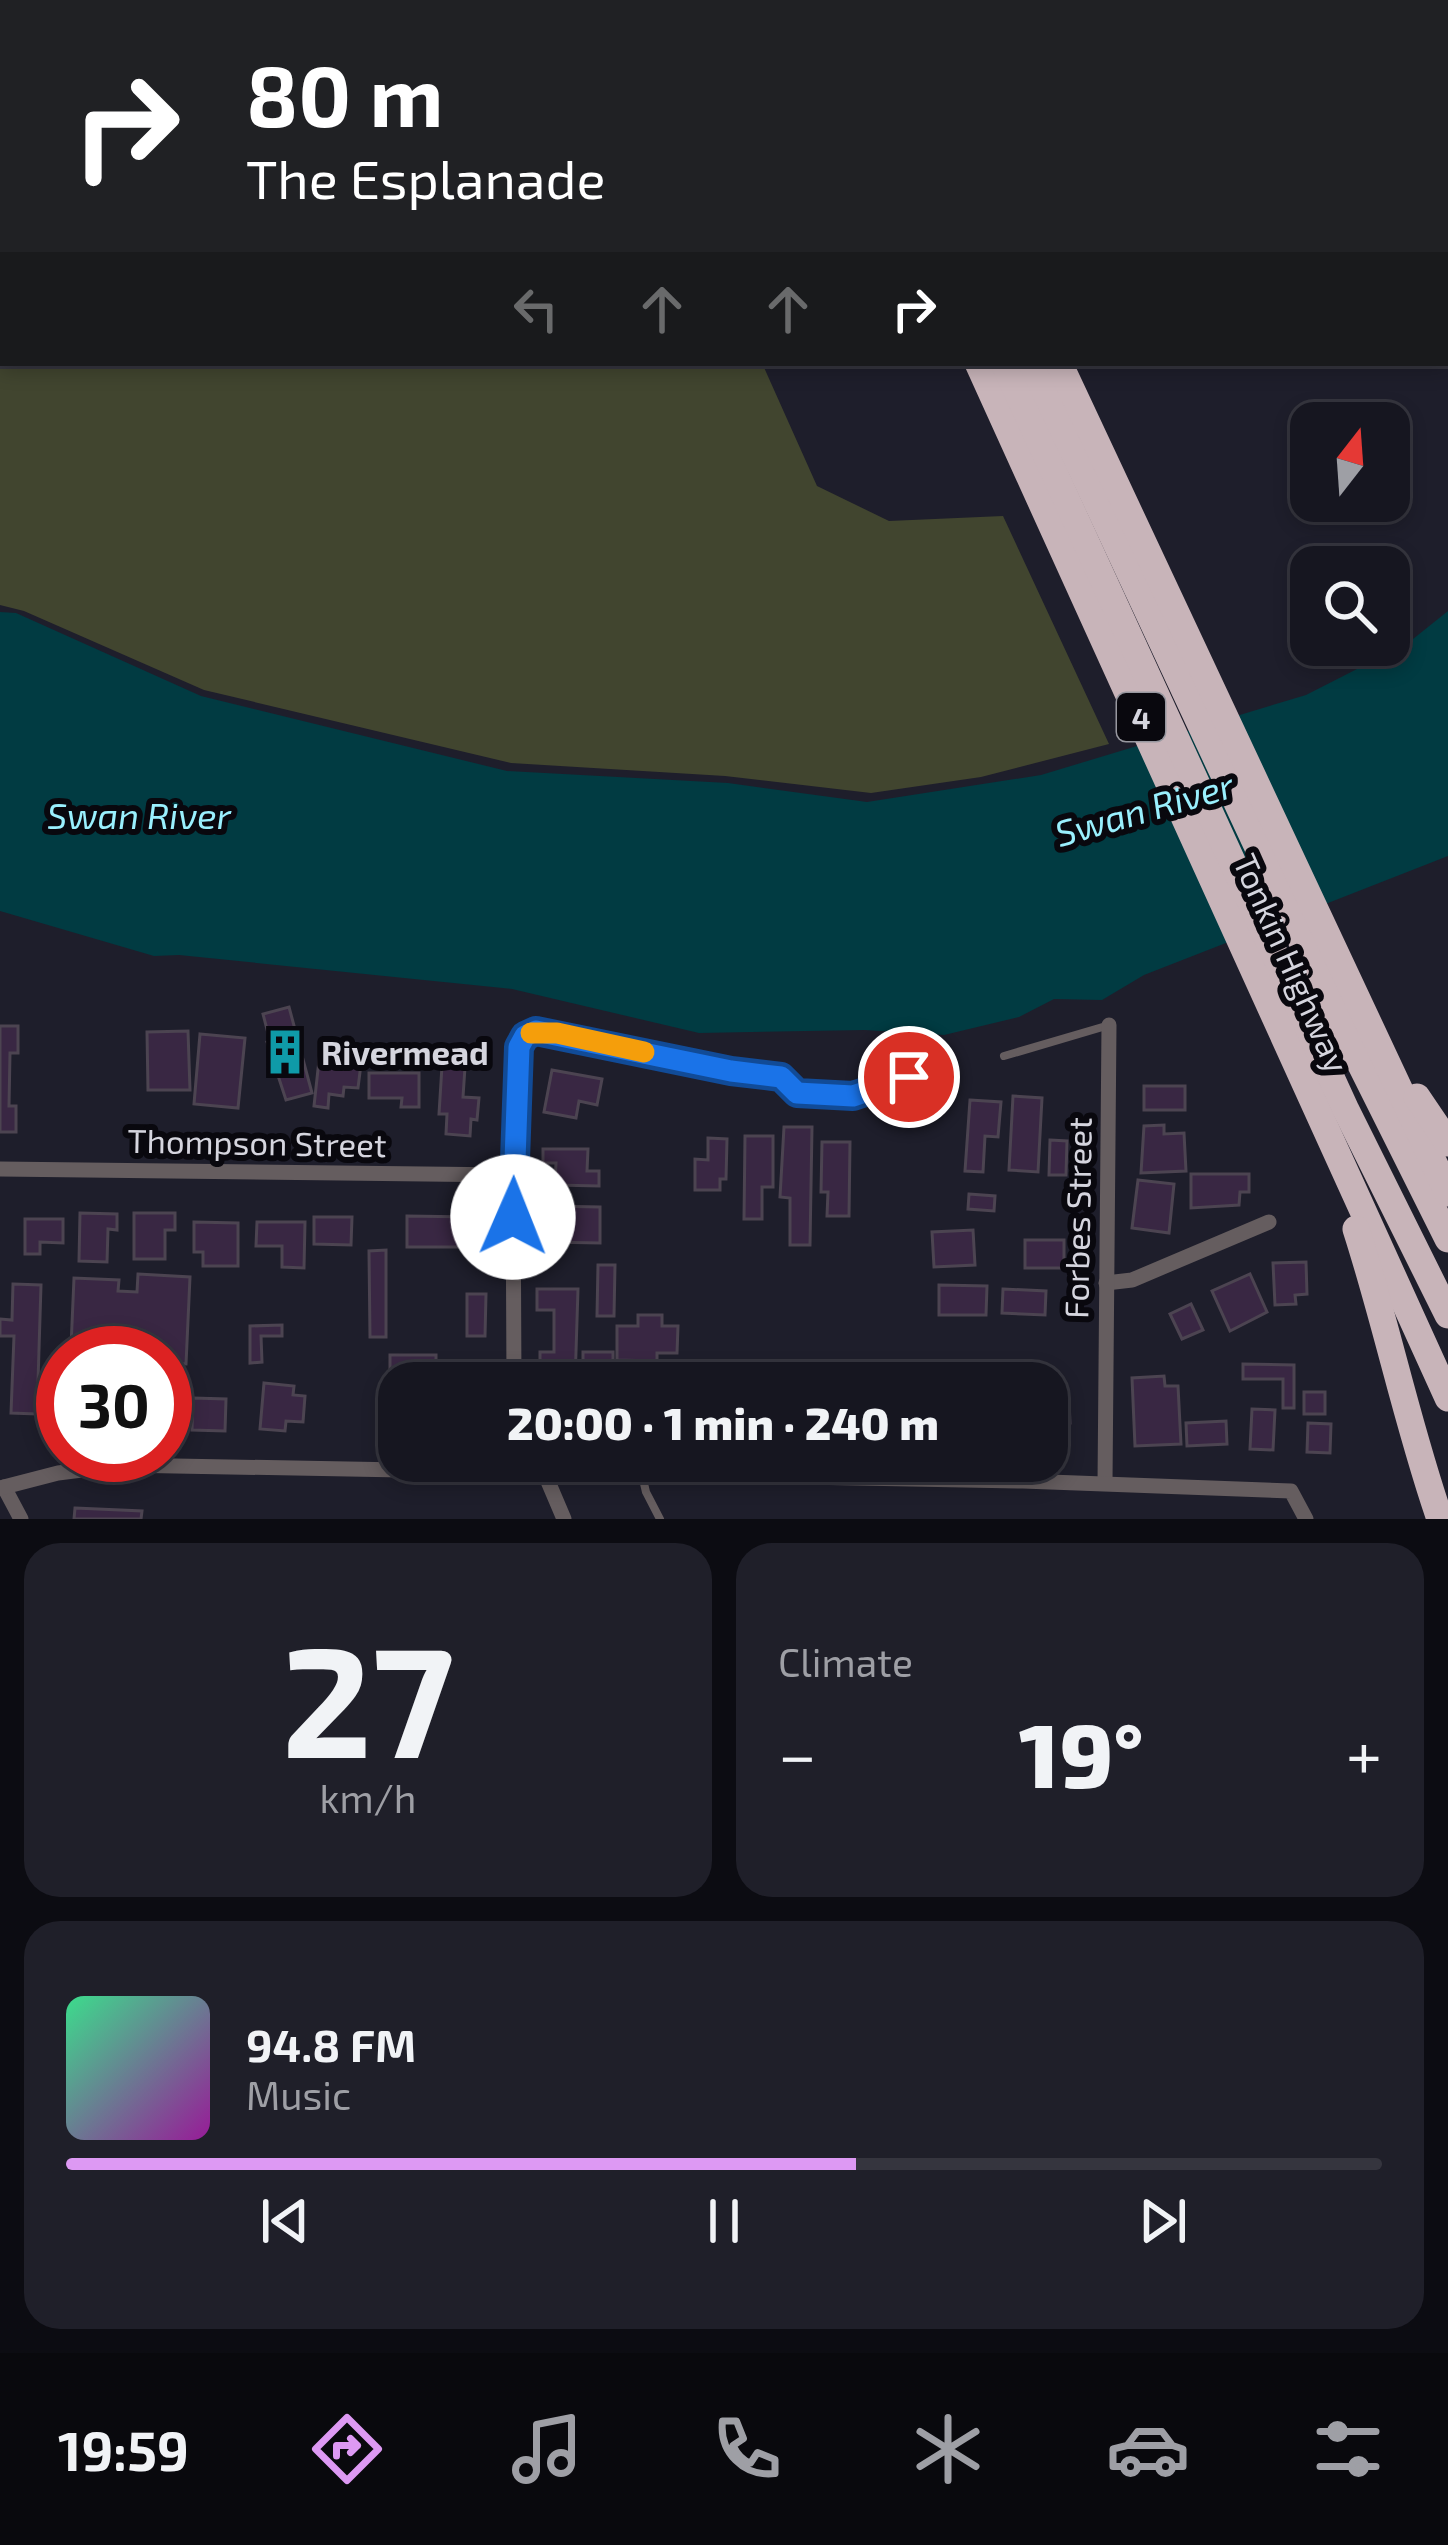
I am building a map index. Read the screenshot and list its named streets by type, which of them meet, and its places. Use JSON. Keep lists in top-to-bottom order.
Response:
{
  "streets": {
    "highway": ["4", "Tonkin Highway"],
    "street": ["Thompson Street", "Forbes Street"]
  },
  "water": ["Swan River"],
  "places": {
    "building": ["Rivermead"]
  },
  "north": "top",
  "page": {
    "turn": ["80 m", "The Esplanade"],
    "limit": "30",
    "trip": "20:00 · 1 min · 240 m",
    "tile": [
      ["27", "km/h"],
      "Climate"
    ],
    "heat": ["−", "19°", "+"],
    "song": ["94.8 FM", "Music"],
    "tabs": "19:59"
  }
}
